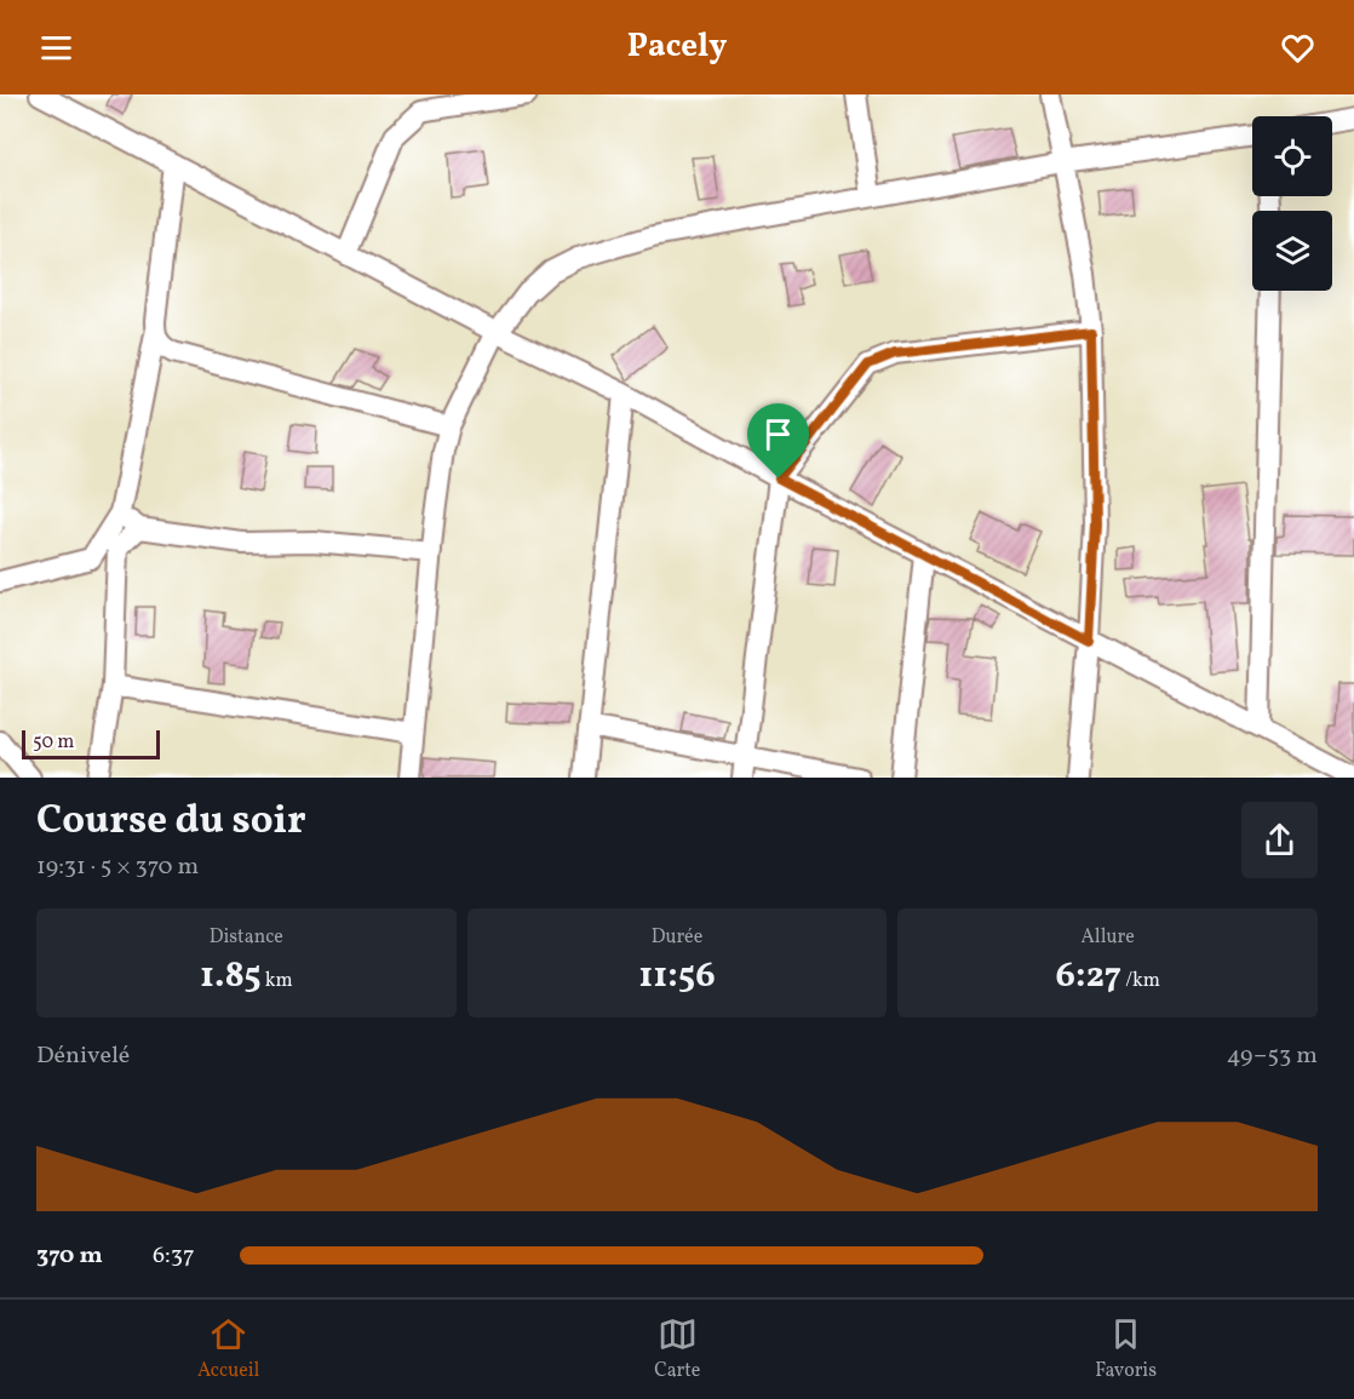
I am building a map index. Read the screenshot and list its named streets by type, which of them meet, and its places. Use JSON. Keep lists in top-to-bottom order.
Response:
{
  "scale_bar": "50 m",
  "page": {
    "header": "Pacely",
    "scale": "50 m",
    "heading": ["Course du soir", "19:31 · 5 × 370 m"],
    "stats": [
      ["Distance", "1.85 km"],
      ["Durée", "11:56"],
      ["Allure", "6:27 /km"]
    ],
    "chart": ["Dénivelé", "49–53 m"],
    "list": [
      {
        "name": "370 m",
        "note": "6:37"
      }
    ],
    "tabs": ["Accueil", "Carte", "Favoris"]
  }
}
